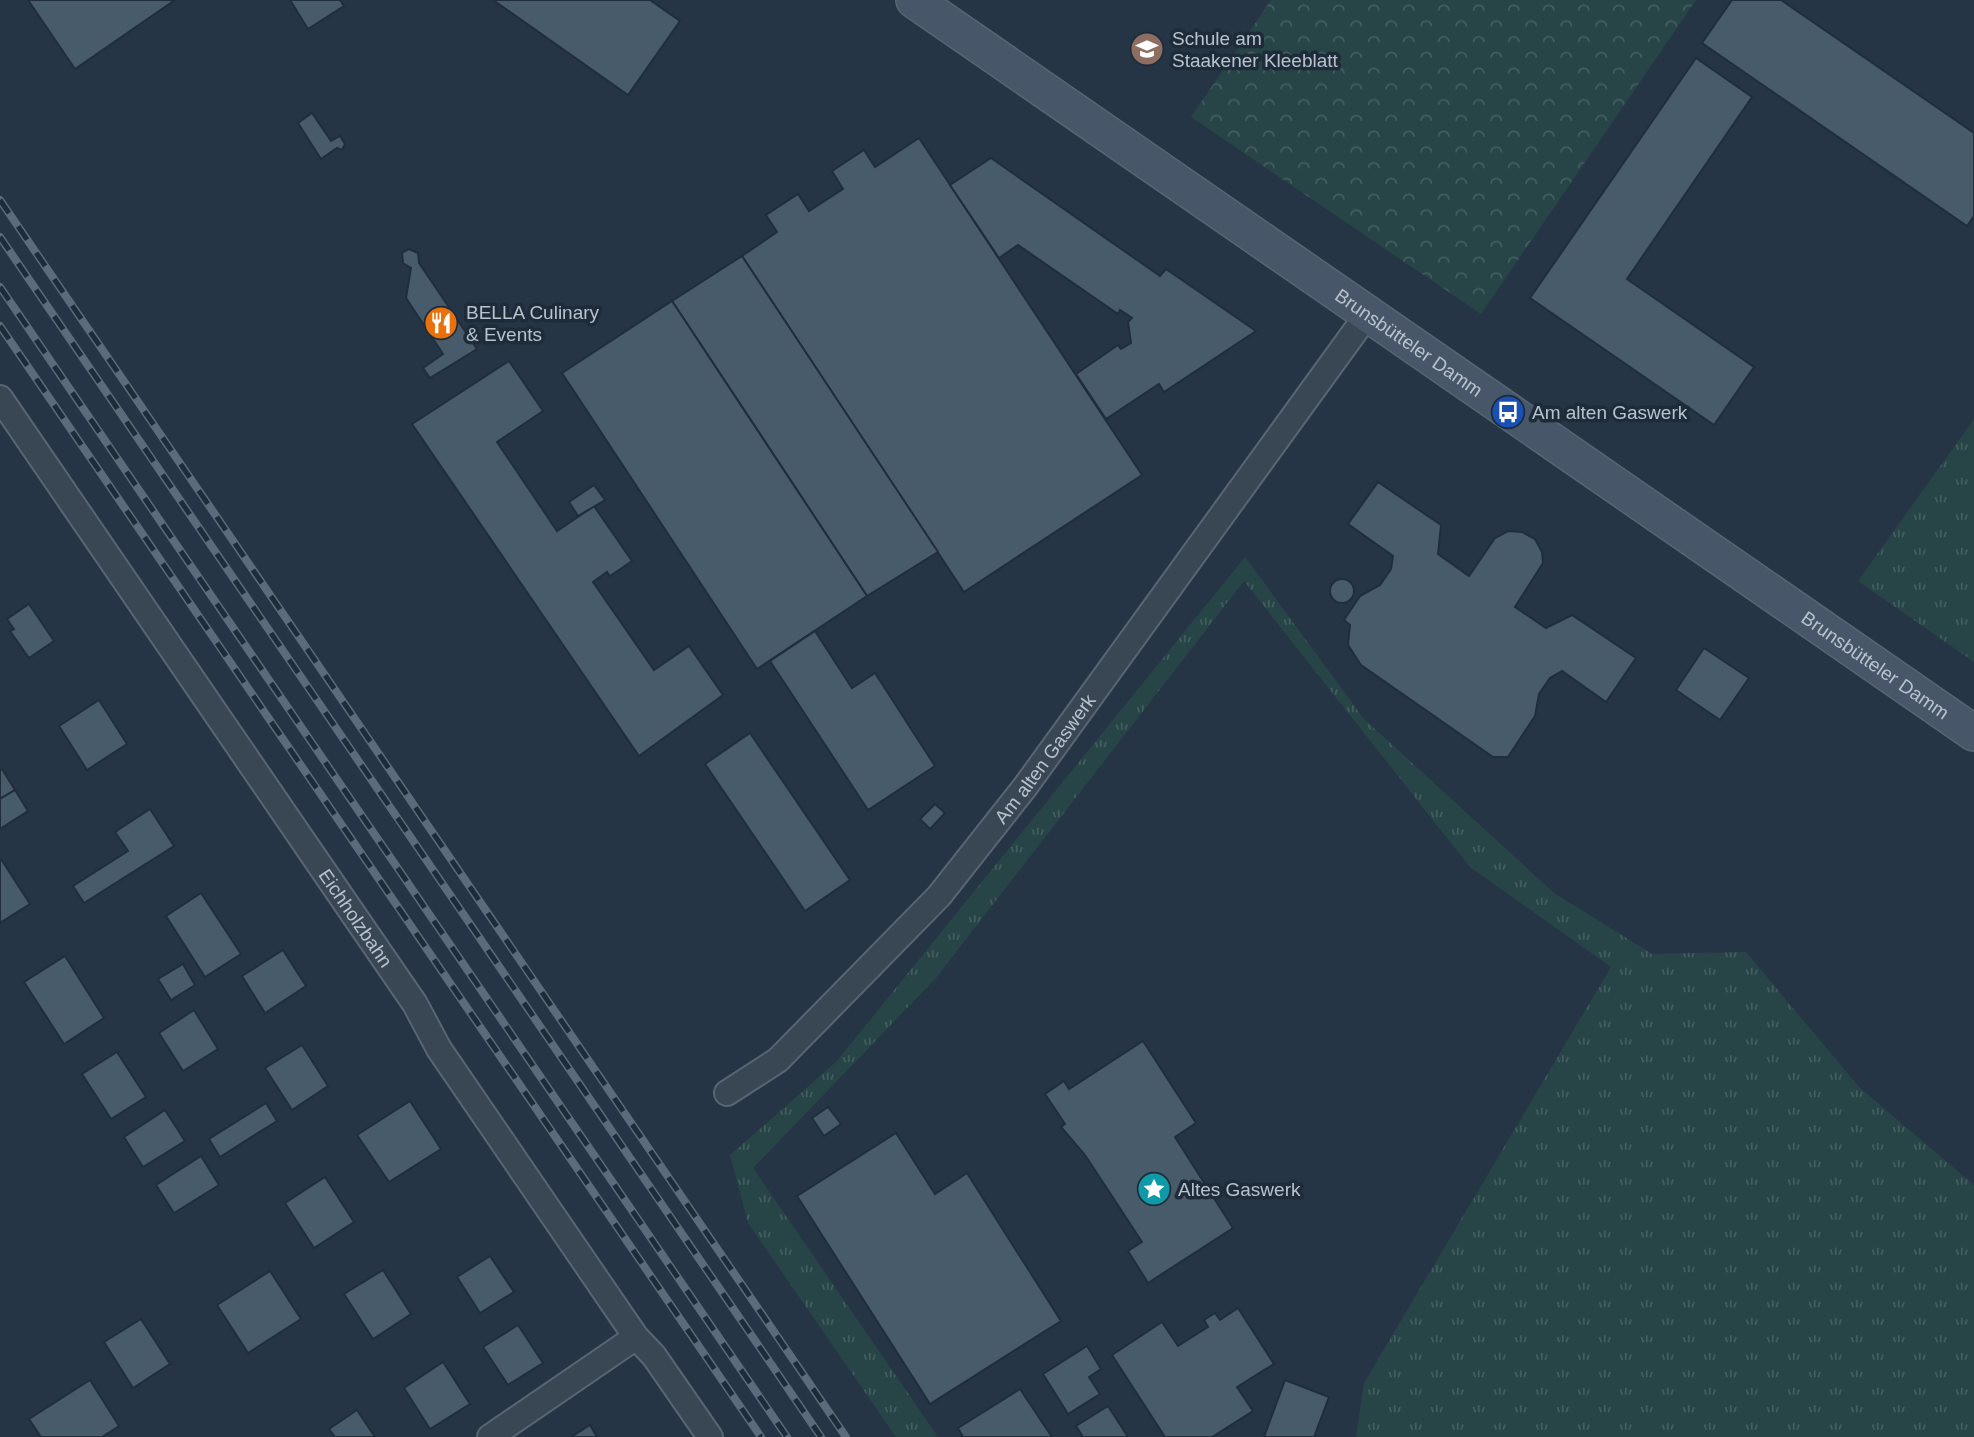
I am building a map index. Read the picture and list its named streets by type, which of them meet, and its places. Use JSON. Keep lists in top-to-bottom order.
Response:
{
  "streets": {
    "main road": ["Brunsbütteler Damm"],
    "street": ["Am alten Gaswerk", "Eichholzbahn"]
  },
  "crossings": [
    ["Brunsbütteler Damm", "Am alten Gaswerk"]
  ],
  "places": {
    "school or university": ["Schule am Staakener Kleeblatt"],
    "restaurant": ["BELLA Culinary & Events"],
    "bus stop": ["Am alten Gaswerk"],
    "place": ["Altes Gaswerk"]
  }
}
